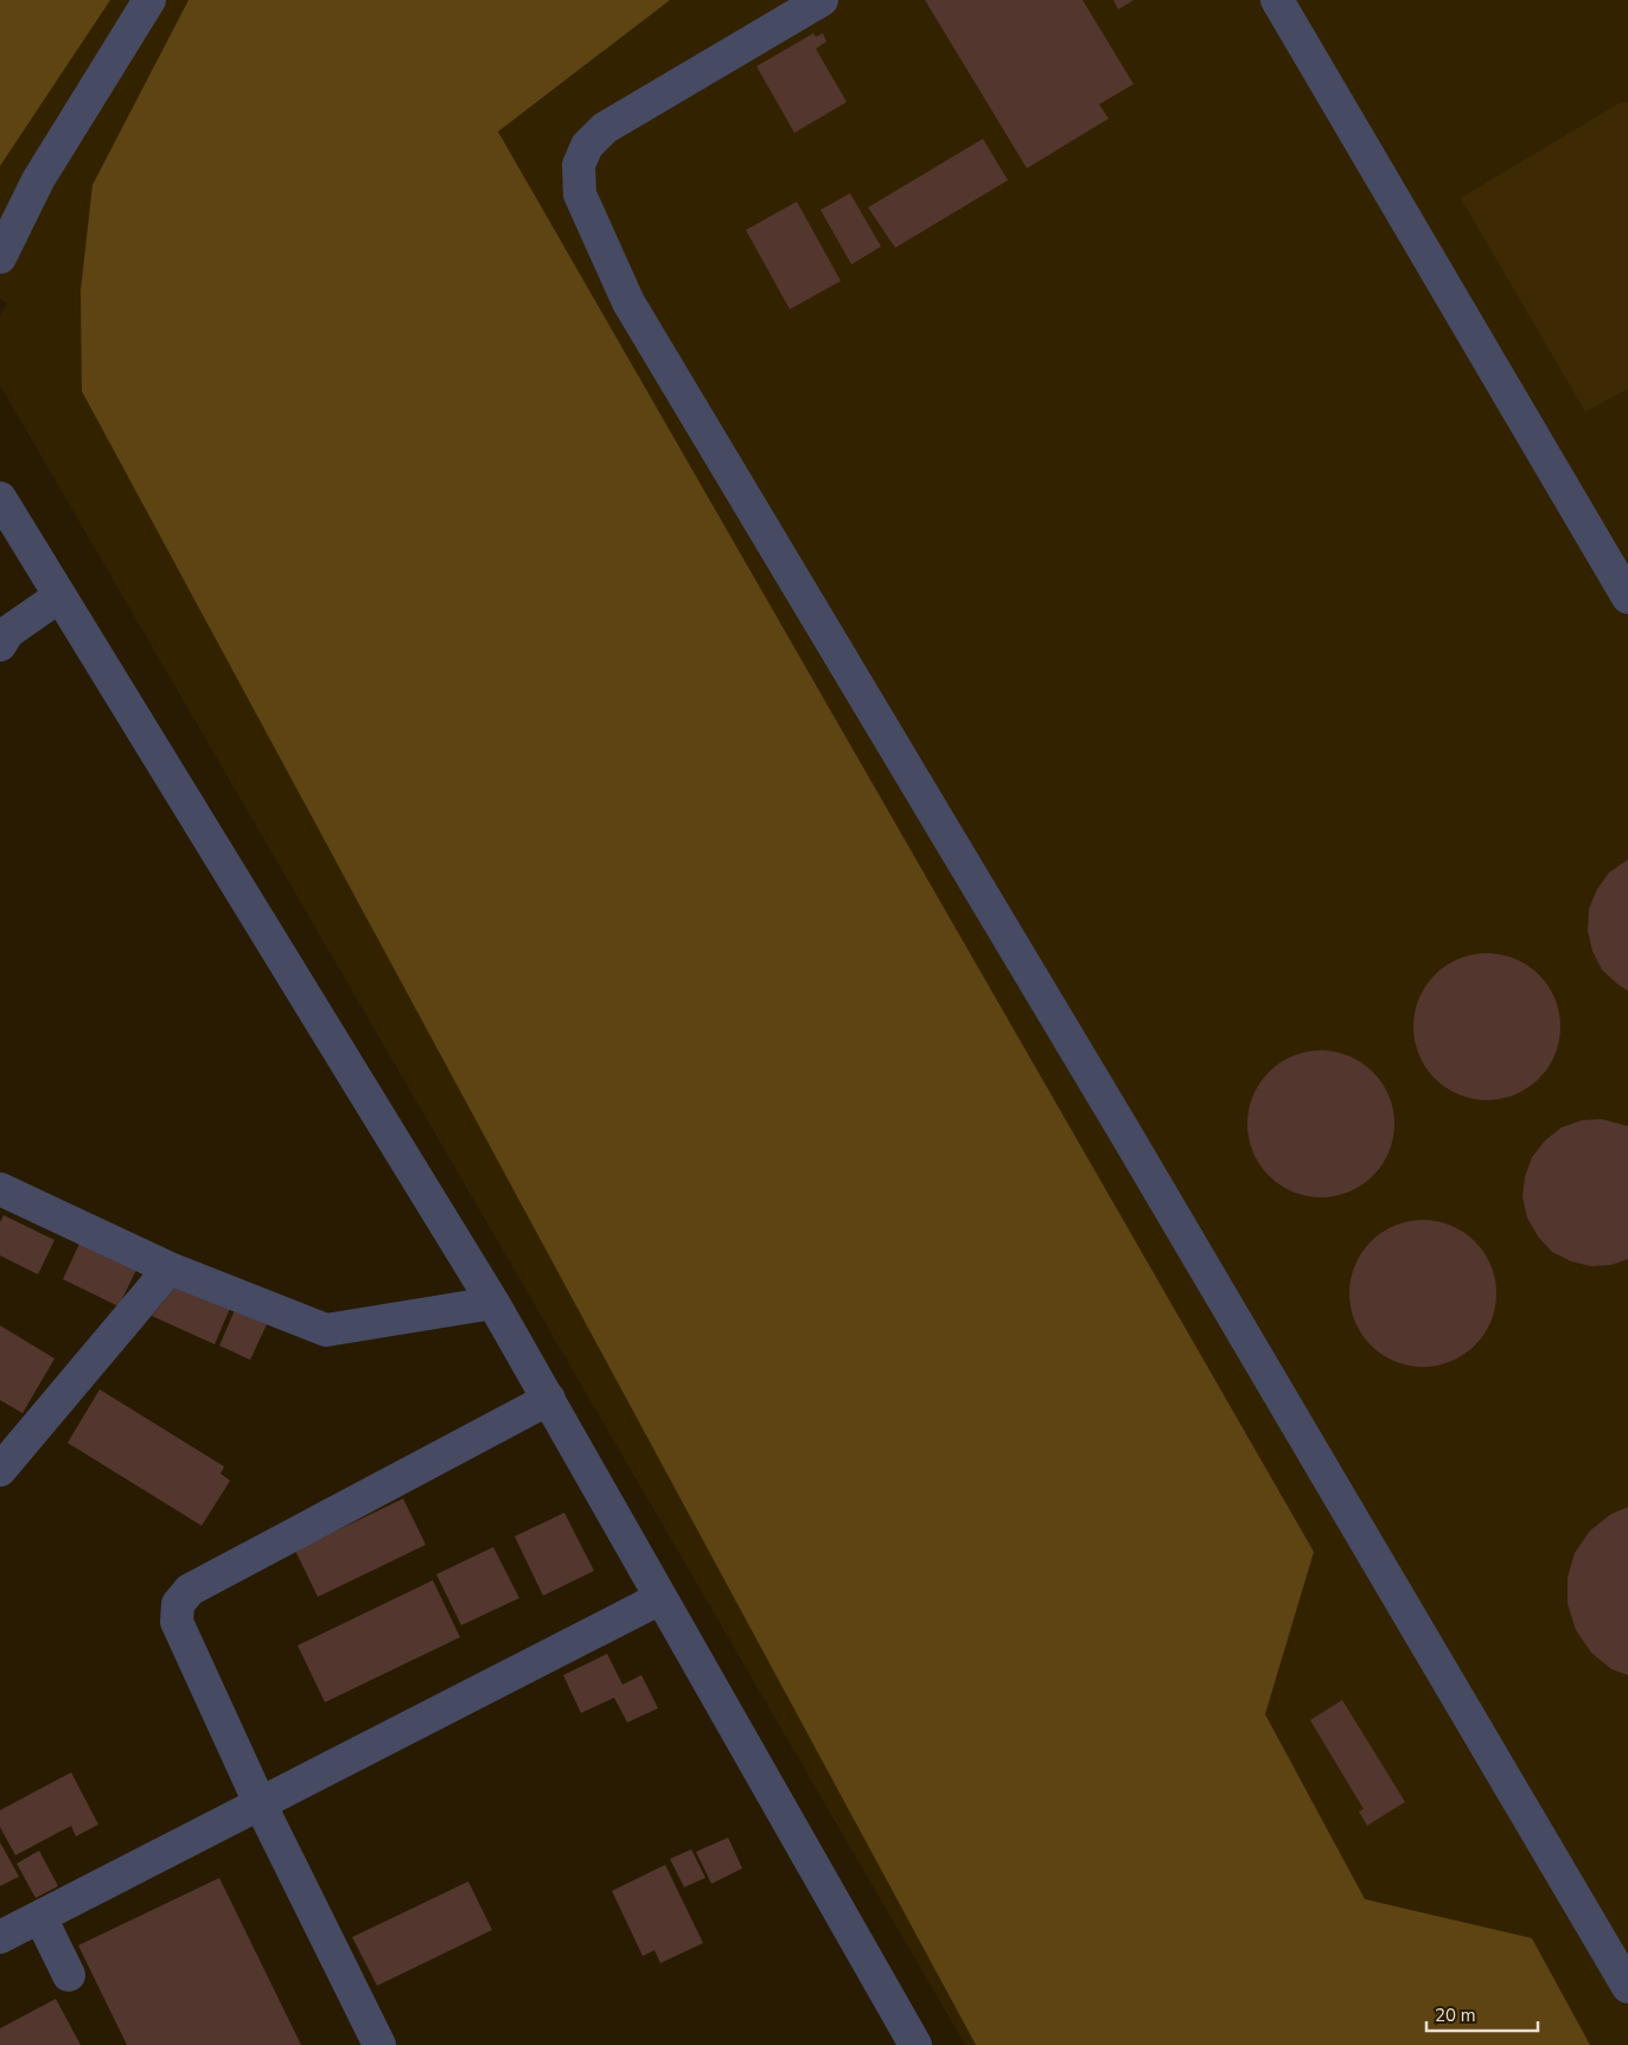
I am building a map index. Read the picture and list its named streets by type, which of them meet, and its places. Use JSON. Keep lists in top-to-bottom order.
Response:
{
  "scale_bar": "20 m"
}
